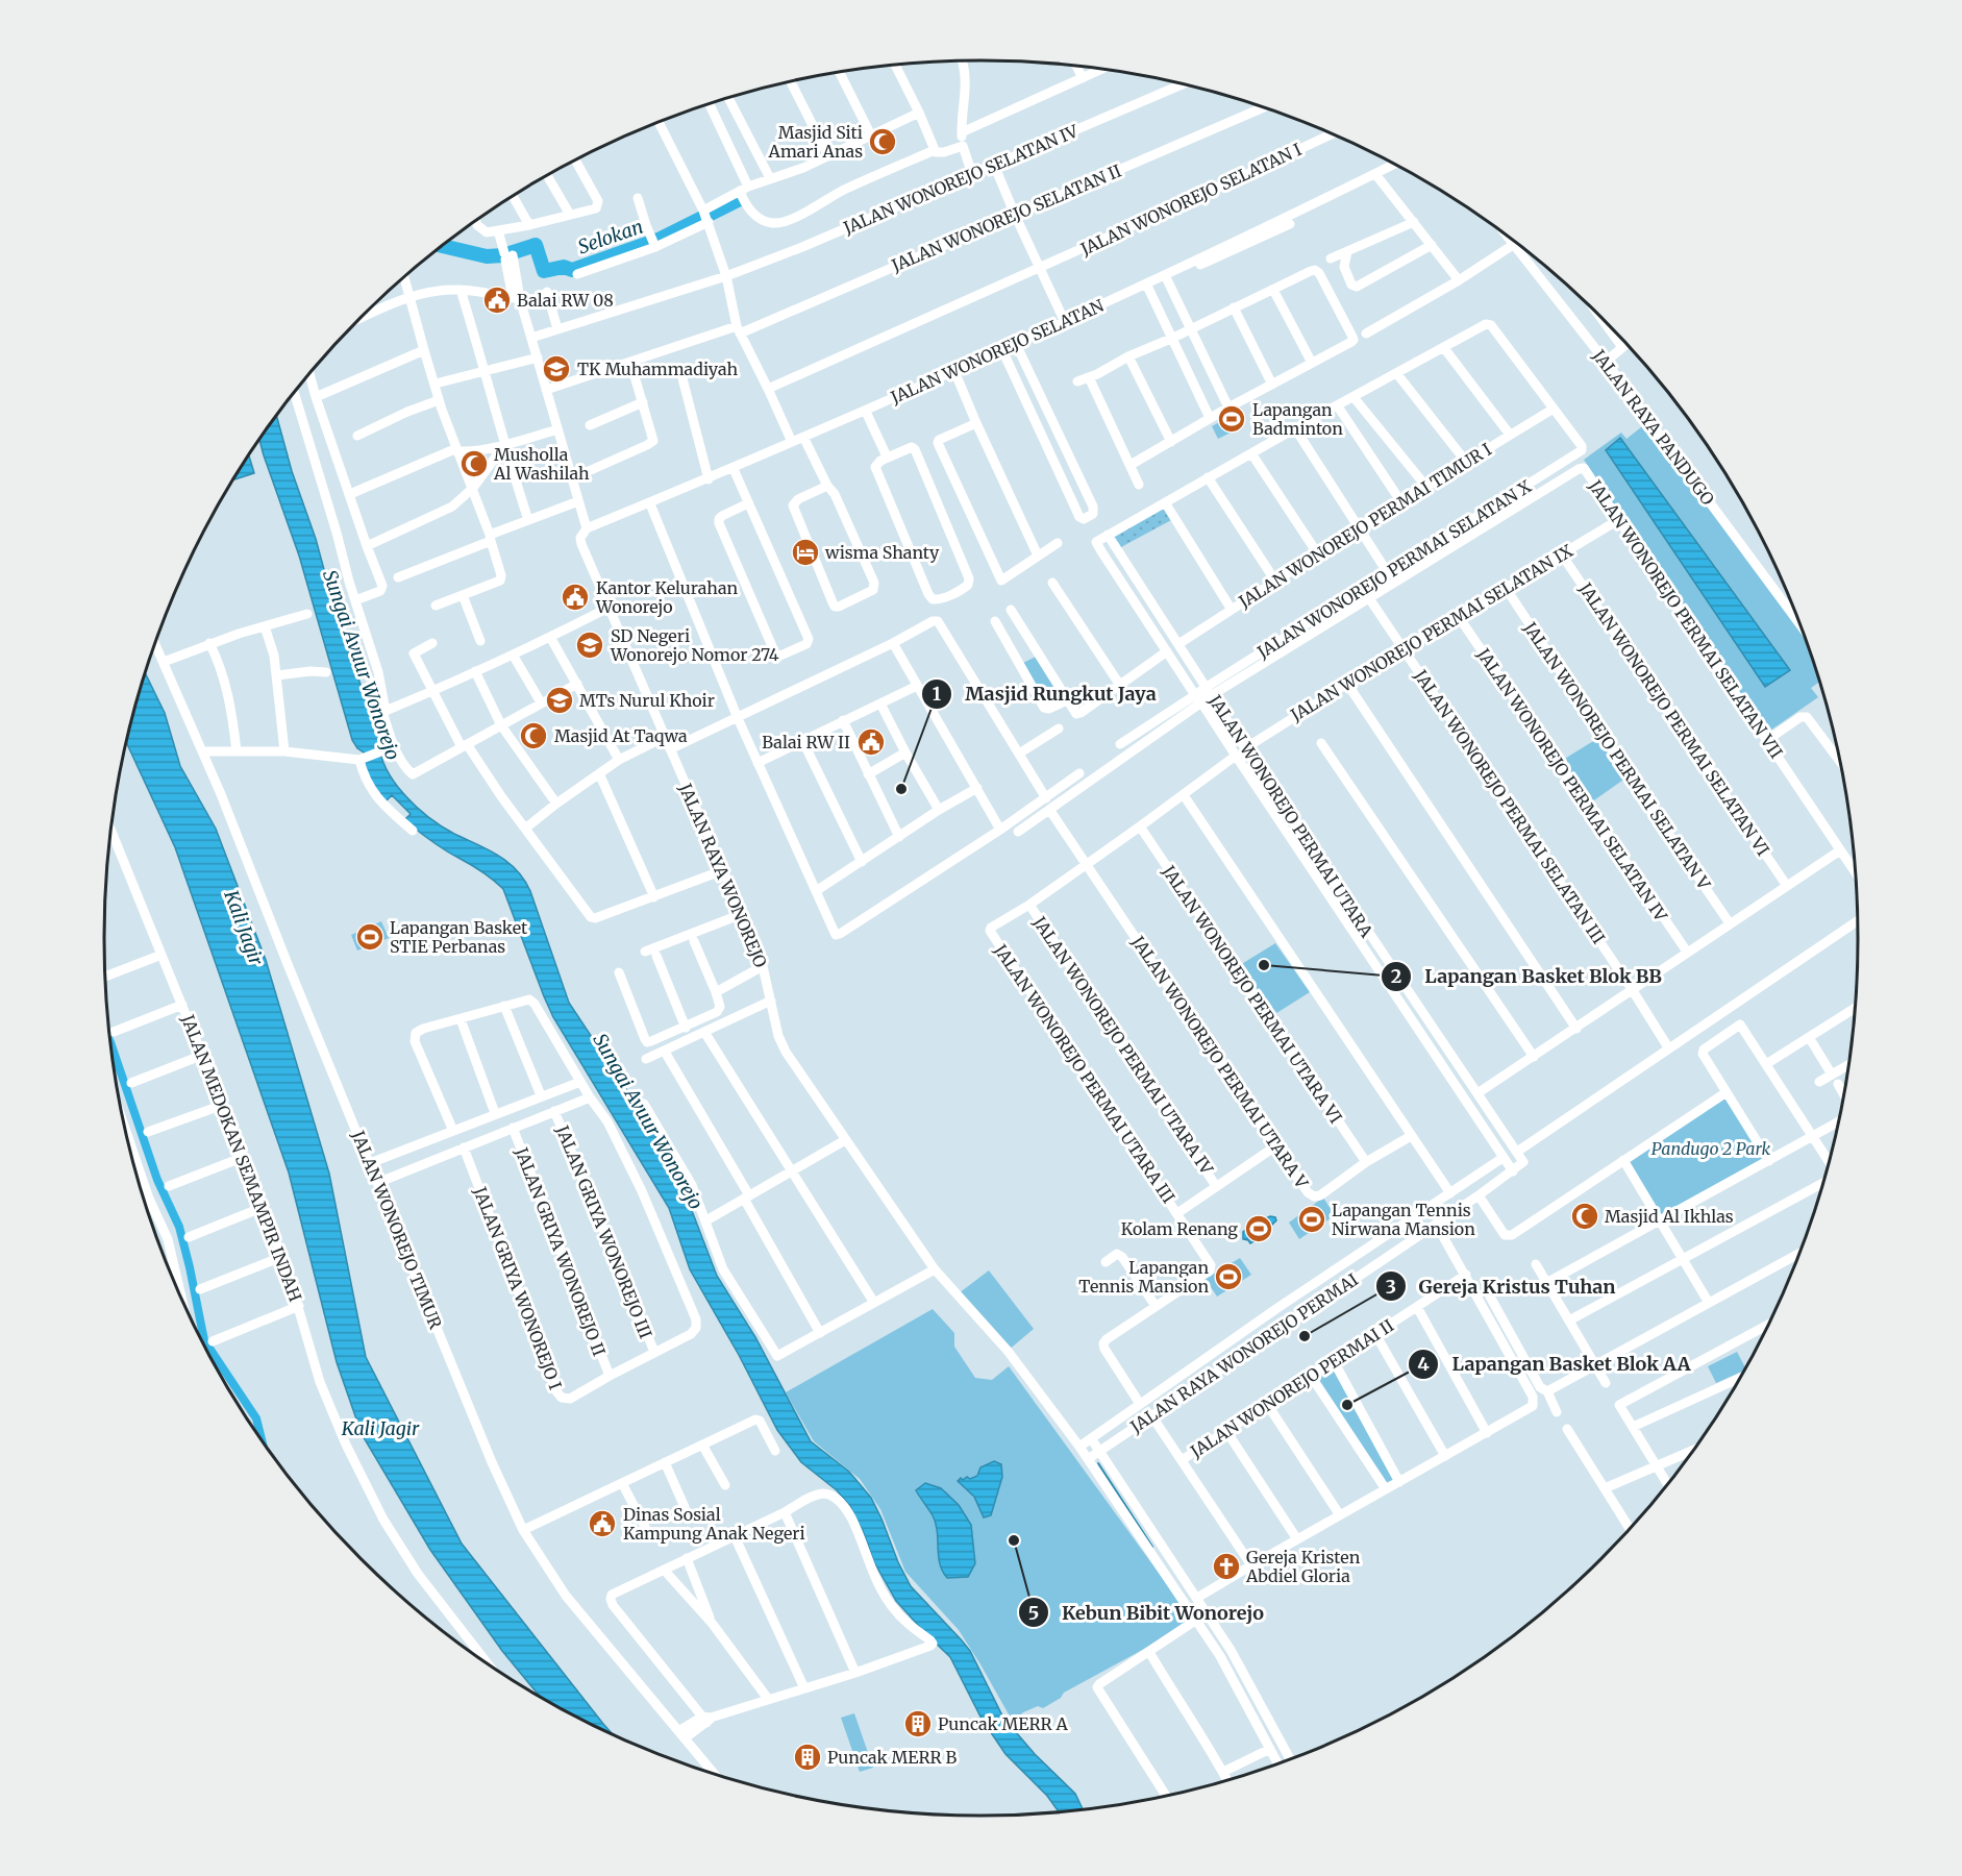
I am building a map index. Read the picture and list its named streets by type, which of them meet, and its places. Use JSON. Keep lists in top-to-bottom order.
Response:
{
  "streets": {
    "street": [
      "JALAN WONOREJO SELATAN IV",
      "JALAN WONOREJO SELATAN I",
      "JALAN WONOREJO SELATAN II",
      "JALAN WONOREJO SELATAN",
      "JALAN RAYA PANDUGO",
      "JALAN WONOREJO PERMAI TIMUR I",
      "JALAN WONOREJO PERMAI SELATAN X",
      "JALAN WONOREJO PERMAI SELATAN VII",
      "JALAN WONOREJO PERMAI SELATAN IX",
      "JALAN WONOREJO PERMAI SELATAN VI",
      "JALAN WONOREJO PERMAI SELATAN V",
      "JALAN WONOREJO PERMAI SELATAN IV",
      "JALAN WONOREJO PERMAI SELATAN III",
      "JALAN WONOREJO PERMAI UTARA",
      "JALAN RAYA WONOREJO",
      "JALAN WONOREJO PERMAI UTARA VI",
      "JALAN WONOREJO PERMAI UTARA IV",
      "JALAN WONOREJO PERMAI UTARA V",
      "JALAN WONOREJO PERMAI UTARA III",
      "JALAN MEDOKAN SEMAMPIR INDAH",
      "JALAN WONOREJO TIMUR",
      "JALAN GRIYA WONOREJO III",
      "JALAN GRIYA WONOREJO II",
      "JALAN GRIYA WONOREJO I",
      "JALAN RAYA WONOREJO PERMAI",
      "JALAN WONOREJO PERMAI II"
    ]
  },
  "crossings": [
    ["JALAN WONOREJO SELATAN IV", "JALAN RAYA WONOREJO"],
    ["JALAN WONOREJO SELATAN II", "JALAN RAYA WONOREJO"],
    ["JALAN WONOREJO SELATAN", "JALAN RAYA WONOREJO"],
    ["JALAN WONOREJO PERMAI TIMUR I", "JALAN WONOREJO PERMAI SELATAN X"],
    ["JALAN WONOREJO PERMAI TIMUR I", "JALAN WONOREJO PERMAI UTARA"],
    ["JALAN WONOREJO PERMAI SELATAN X", "JALAN WONOREJO PERMAI SELATAN VII"],
    ["JALAN WONOREJO PERMAI SELATAN X", "JALAN WONOREJO PERMAI UTARA"],
    ["JALAN WONOREJO PERMAI SELATAN VII", "JALAN WONOREJO PERMAI SELATAN IX"],
    ["JALAN WONOREJO PERMAI SELATAN VII", "JALAN WONOREJO PERMAI SELATAN III"],
    ["JALAN WONOREJO PERMAI SELATAN VII", "JALAN WONOREJO PERMAI UTARA"],
    ["JALAN WONOREJO PERMAI SELATAN IX", "JALAN WONOREJO PERMAI SELATAN VI"],
    ["JALAN WONOREJO PERMAI SELATAN IX", "JALAN WONOREJO PERMAI SELATAN V"],
    ["JALAN WONOREJO PERMAI SELATAN IX", "JALAN WONOREJO PERMAI SELATAN IV"],
    ["JALAN WONOREJO PERMAI SELATAN IX", "JALAN WONOREJO PERMAI SELATAN III"],
    ["JALAN WONOREJO PERMAI SELATAN IX", "JALAN WONOREJO PERMAI UTARA"],
    ["JALAN WONOREJO PERMAI UTARA", "JALAN RAYA WONOREJO PERMAI"],
    ["JALAN RAYA WONOREJO", "JALAN RAYA WONOREJO PERMAI"],
    ["JALAN WONOREJO PERMAI UTARA VI", "JALAN WONOREJO PERMAI UTARA V"],
    ["JALAN WONOREJO PERMAI UTARA IV", "JALAN WONOREJO PERMAI UTARA III"],
    ["JALAN WONOREJO PERMAI UTARA V", "JALAN WONOREJO PERMAI UTARA III"],
    ["JALAN WONOREJO PERMAI UTARA III", "JALAN RAYA WONOREJO PERMAI"],
    ["JALAN GRIYA WONOREJO III", "JALAN GRIYA WONOREJO I"],
    ["JALAN GRIYA WONOREJO II", "JALAN GRIYA WONOREJO I"]
  ],
  "water": ["Selokan", "Sungai Avuur Wonorejo", "Kali Jagir"],
  "parks": ["Pandugo 2 Park"],
  "places": {
    "mosque": [
      "Masjid Siti Amari Anas",
      "Musholla Al Washilah",
      "Masjid At Taqwa",
      "Masjid Al Ikhlas"
    ],
    "public building": [
      "Balai RW 08",
      "Kantor Kelurahan Wonorejo",
      "Balai RW II",
      "Dinas Sosial Kampung Anak Negeri"
    ],
    "school or university": ["TK Muhammadiyah", "SD Negeri Wonorejo Nomor 274", "MTs Nurul Khoir"],
    "sports": [
      "Lapangan Badminton",
      "Lapangan Basket STIE Perbanas",
      "Lapangan Tennis Nirwana Mansion",
      "Kolam Renang",
      "Lapangan Tennis Mansion"
    ],
    "hotel": ["wisma Shanty"],
    "other": [
      "Masjid Rungkut Jaya",
      "Lapangan Basket Blok BB",
      "Gereja Kristus Tuhan",
      "Lapangan Basket Blok AA",
      "Kebun Bibit Wonorejo"
    ],
    "church": ["Gereja Kristen Abdiel Gloria"],
    "building": ["Puncak MERR A", "Puncak MERR B"]
  }
}
